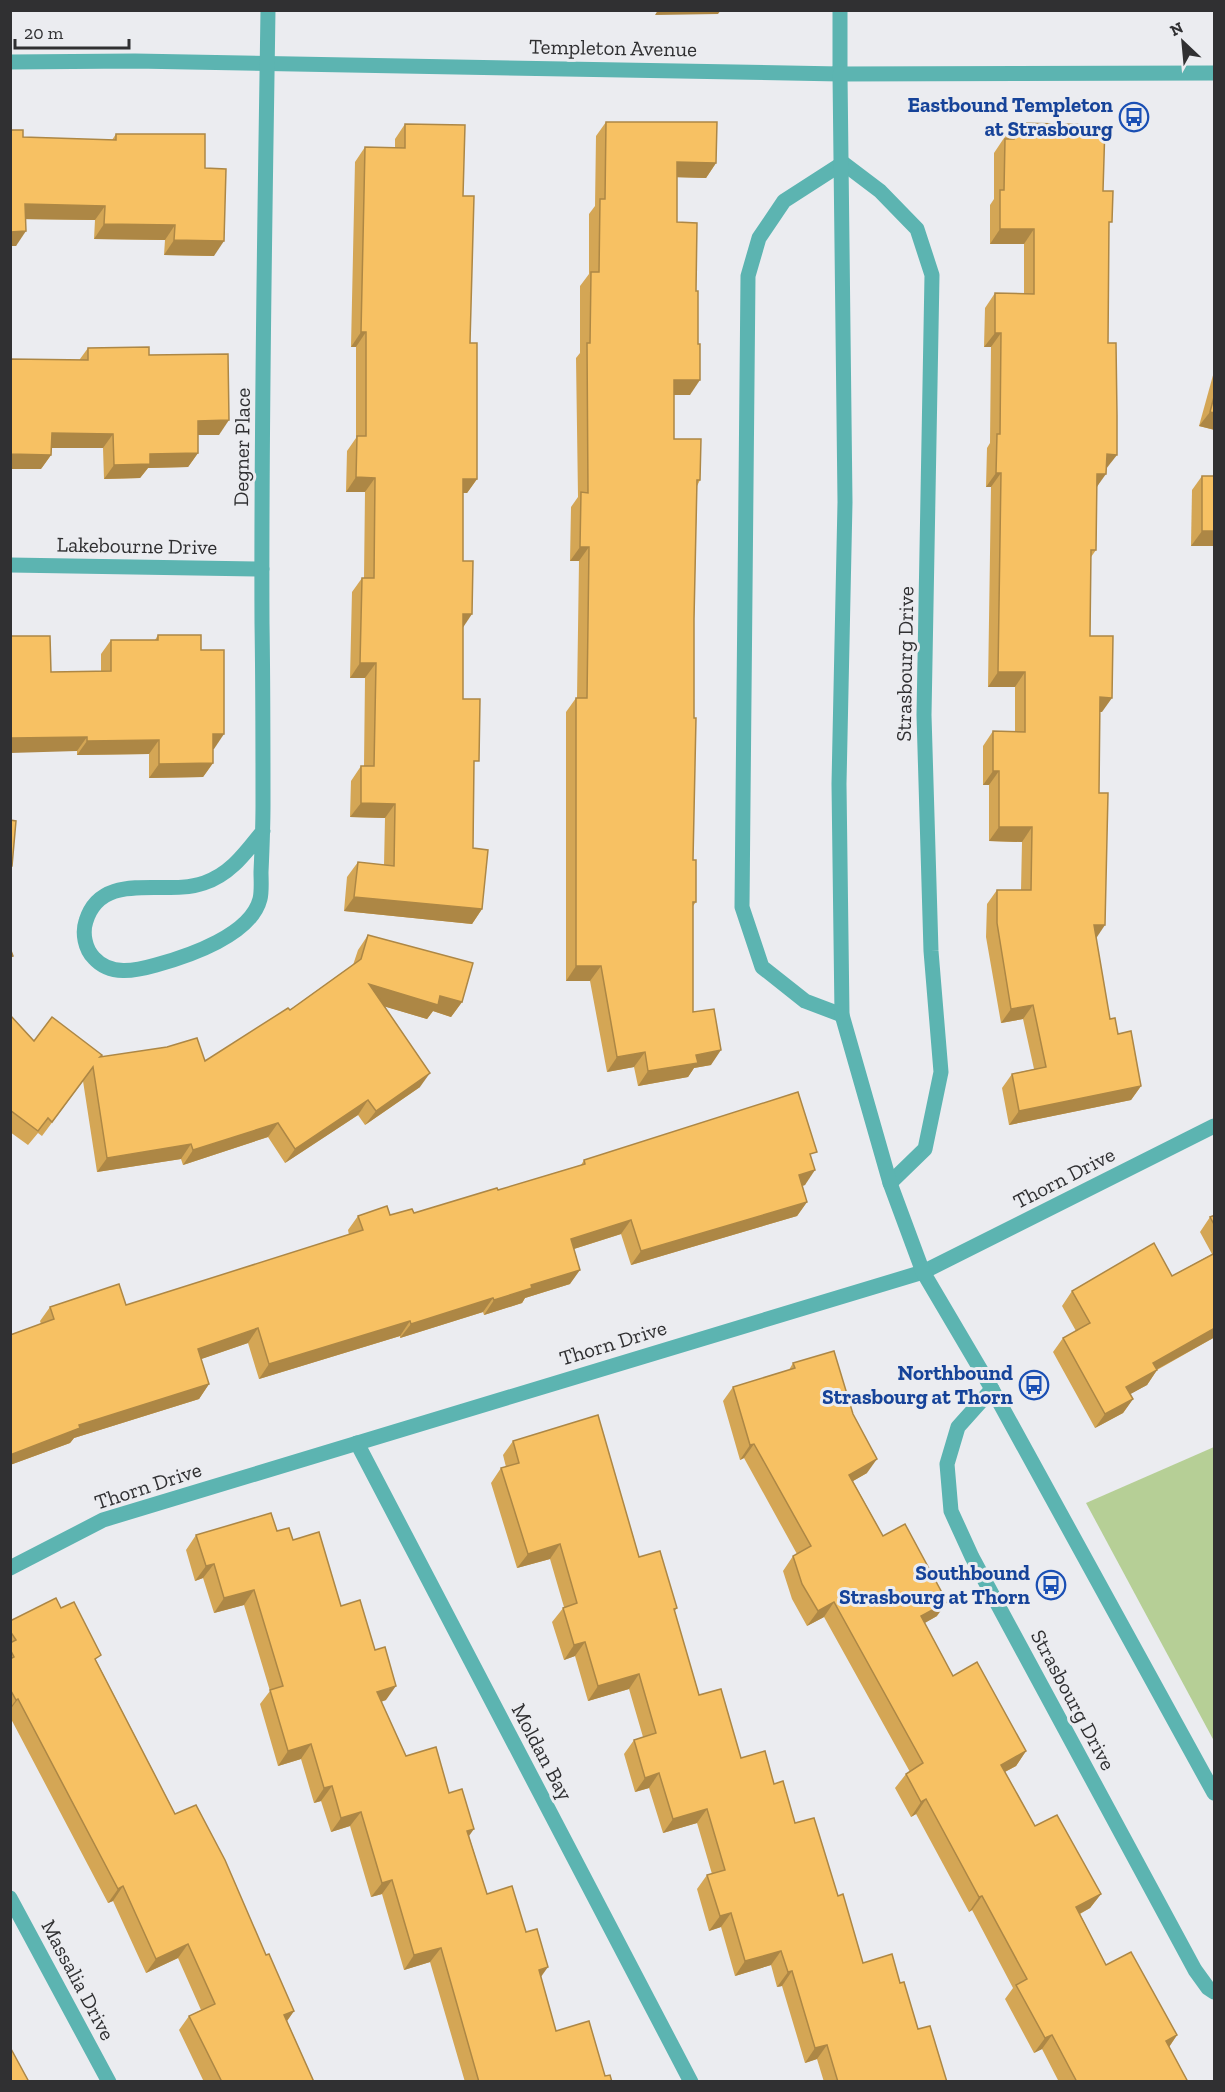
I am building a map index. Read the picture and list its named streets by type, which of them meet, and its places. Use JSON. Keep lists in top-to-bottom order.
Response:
{
  "streets": {
    "street": [
      "Templeton Avenue",
      "Degner Place",
      "Lakebourne Drive",
      "Strasbourg Drive",
      "Thorn Drive",
      "Moldan Bay",
      "Massalia Drive"
    ]
  },
  "crossings": [
    ["Templeton Avenue", "Degner Place"],
    ["Degner Place", "Lakebourne Drive"],
    ["Thorn Drive", "Moldan Bay"]
  ],
  "places": {
    "bus stop": ["Eastbound Templeton at Strasbourg", "Northbound Strasbourg at Thorn", "Southbound Strasbourg at Thorn"]
  },
  "scale_bar": "20 m",
  "north": "top left"
}
